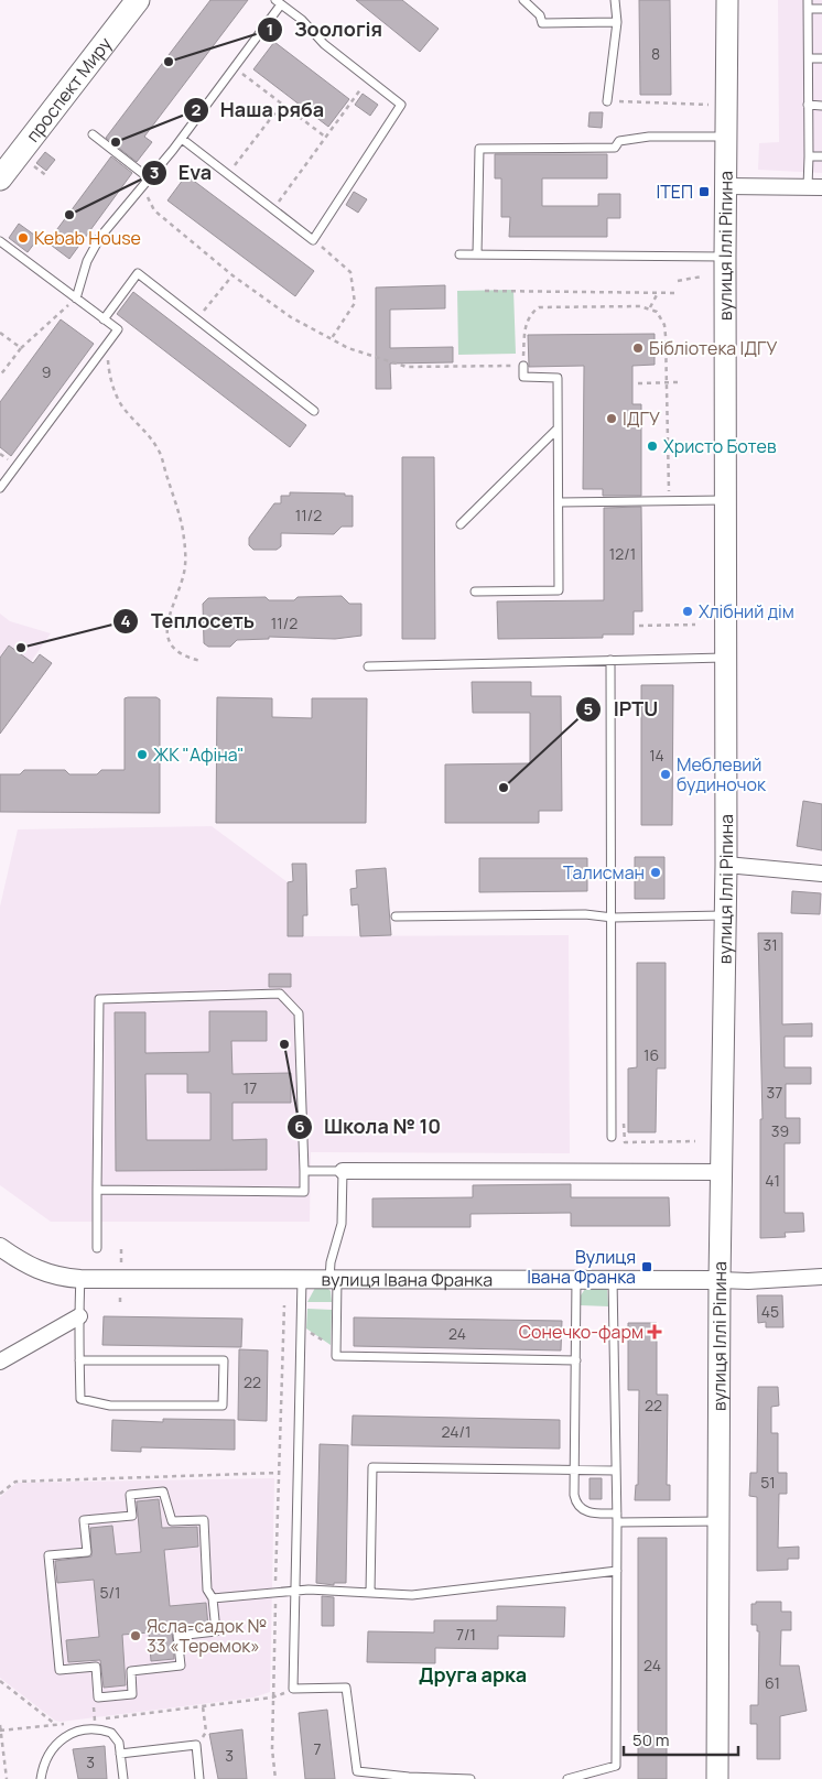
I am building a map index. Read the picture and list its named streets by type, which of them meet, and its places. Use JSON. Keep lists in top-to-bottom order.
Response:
{
  "streets": {
    "main road": ["проспект Миру", "вулиця Іллі Ріпина"],
    "street": ["вулиця Івана Франка"]
  },
  "crossings": [
    ["вулиця Іллі Ріпина", "вулиця Івана Франка"]
  ],
  "districts": ["Друга арка"],
  "places": {
    "other": [
      "Зоологія",
      "Наша ряба",
      "Eva",
      "Kebab House",
      "Бібліотека ІДГУ",
      "ІДГУ",
      "Христо Ботев",
      "Хлібний дім",
      "Теплосеть",
      "ЖК \"Афіна\"",
      "Меблевий будиночок",
      "IPTU",
      "Талисман",
      "Школа № 10",
      "Ясла-садок № 33 «Теремок»"
    ],
    "transit": ["ІТЕП", "Вулиця Івана Франка"],
    "health": ["Сонечко-фарм"]
  },
  "house_numbers": [
    "8",
    "9",
    "11/2",
    "12/1",
    "11/2",
    "14",
    "31",
    "16",
    "17",
    "37",
    "39",
    "41",
    "45",
    "24",
    "22",
    "22",
    "24/1",
    "51",
    "5/1",
    "7/1",
    "24",
    "61",
    "7",
    "3",
    "3"
  ],
  "scale_bar": "50 m"
}
